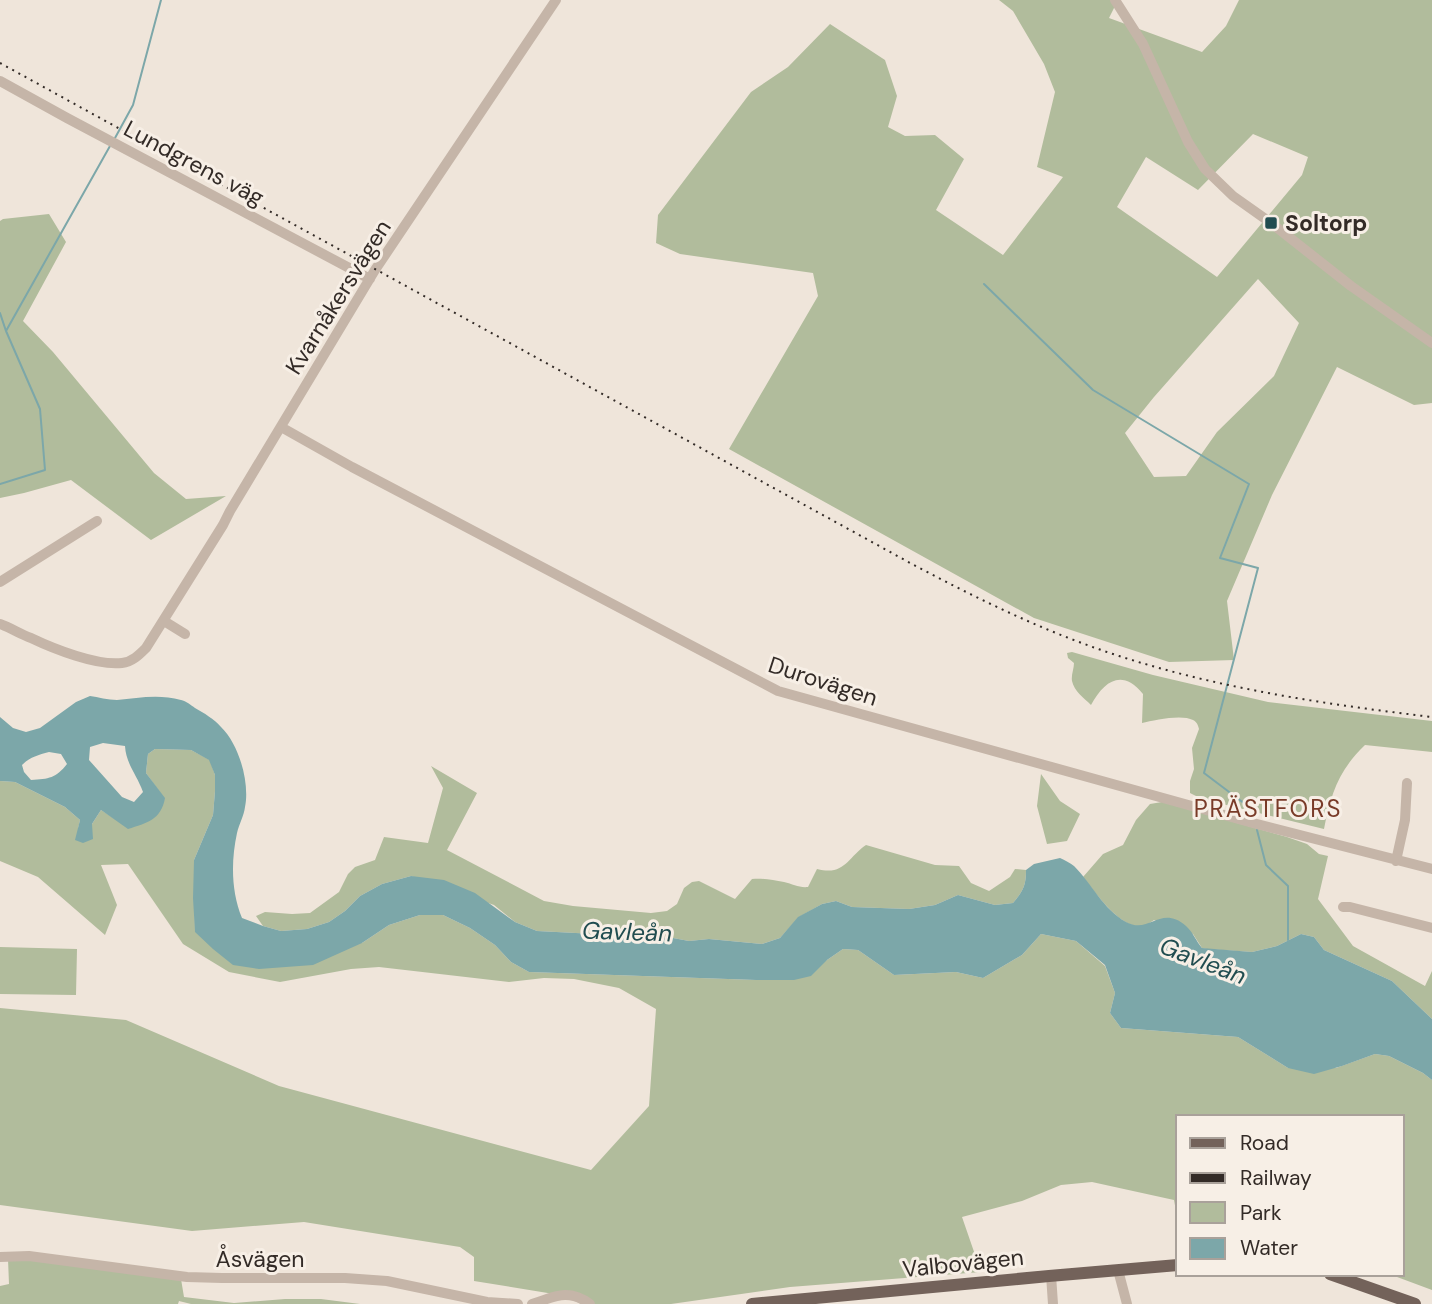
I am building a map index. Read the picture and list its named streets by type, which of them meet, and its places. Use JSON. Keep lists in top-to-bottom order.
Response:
{
  "streets": {
    "main road": ["Valbovägen"],
    "street": [
      "Lundgrens väg",
      "Kvarnåkersvägen",
      "Durovägen",
      "Åsvägen"
    ]
  },
  "crossings": [
    ["Lundgrens väg", "Kvarnåkersvägen"],
    ["Kvarnåkersvägen", "Durovägen"]
  ],
  "districts": ["PRÄSTFORS"],
  "water": ["Gavleån"],
  "places": {
    "transit": ["Soltorp"]
  },
  "legend": [
    "Road",
    "Railway",
    "Park",
    "Water"
  ]
}
